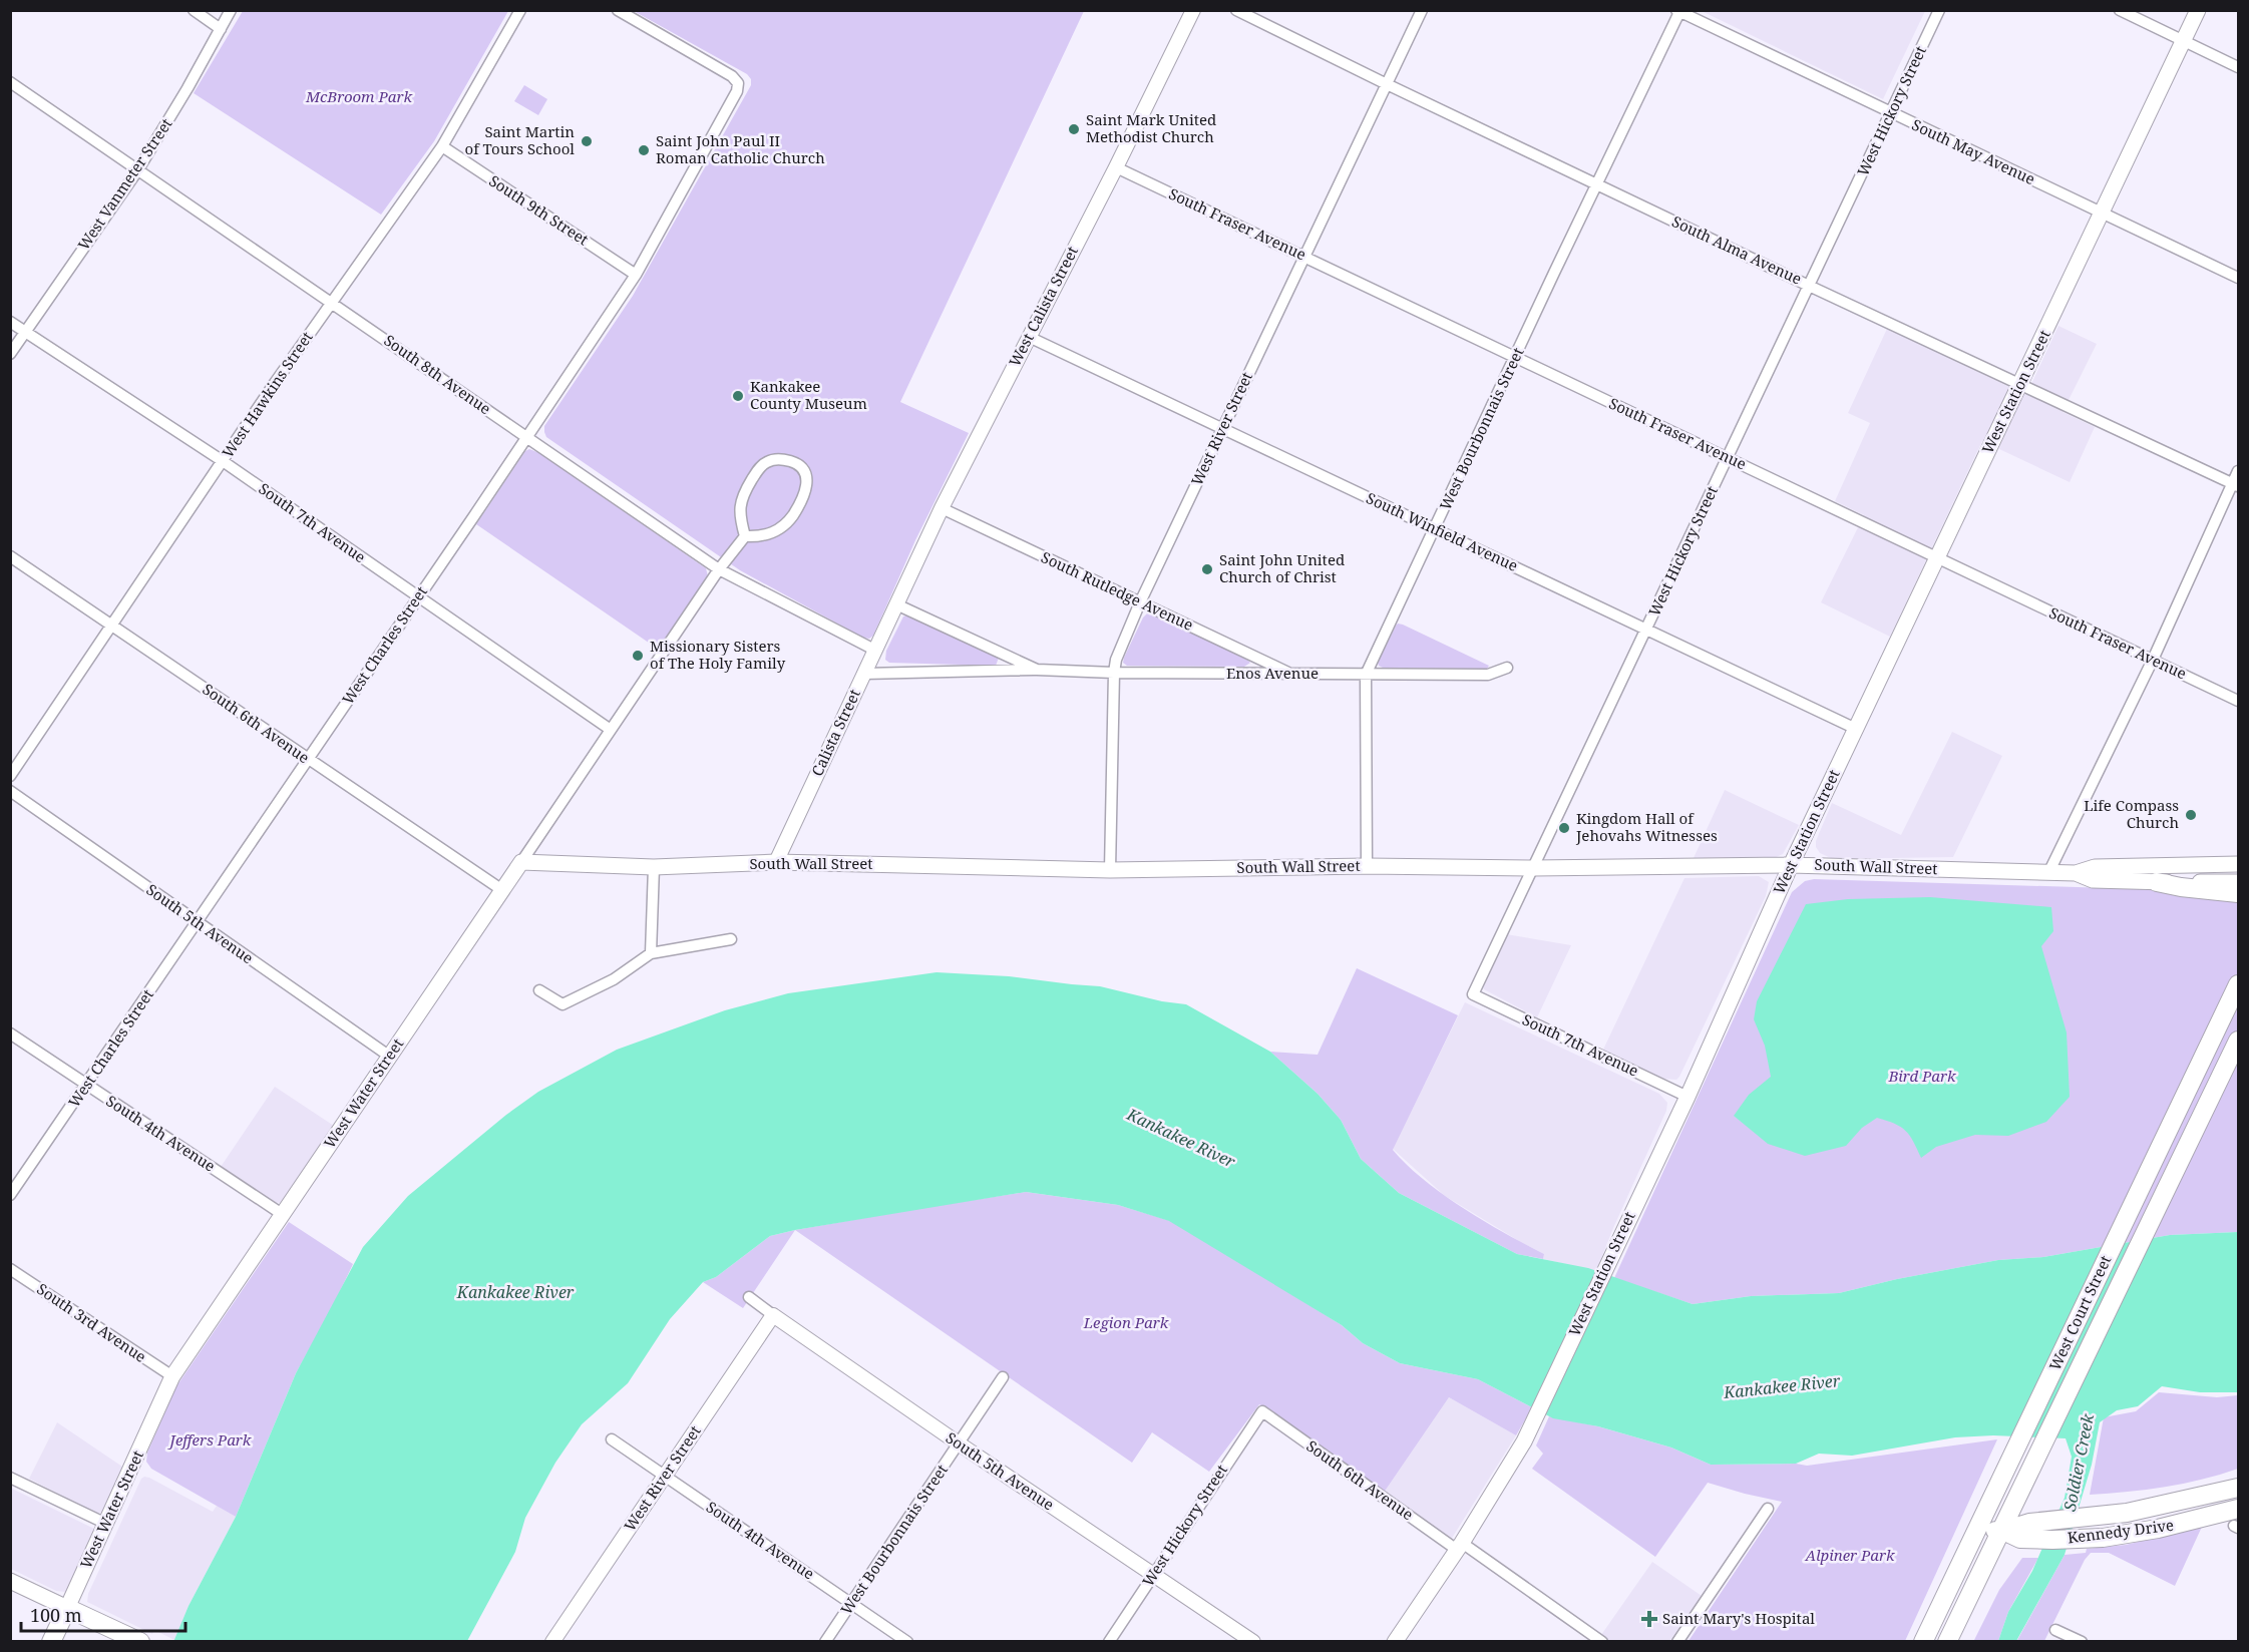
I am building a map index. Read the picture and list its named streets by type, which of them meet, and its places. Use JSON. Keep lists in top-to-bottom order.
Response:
{
  "streets": {
    "main road": [
      "West Station Street",
      "South Wall Street",
      "West Water Street",
      "West Court Street",
      "Kennedy Drive"
    ],
    "street": [
      "West Hickory Street",
      "South May Avenue",
      "West Vanmeter Street",
      "South 9th Street",
      "South Fraser Avenue",
      "South Alma Avenue",
      "West Calista Street",
      "South 8th Avenue",
      "West Hawkins Street",
      "West River Street",
      "West Bourbonnais Street",
      "South 7th Avenue",
      "South Winfield Avenue",
      "South Rutledge Avenue",
      "West Charles Street",
      "Enos Avenue",
      "South 6th Avenue",
      "Calista Street",
      "South 5th Avenue",
      "South 4th Avenue",
      "South 3rd Avenue"
    ]
  },
  "crossings": [
    ["West Hickory Street", "South May Avenue"],
    ["West Hickory Street", "South Fraser Avenue"],
    ["West Hickory Street", "South Alma Avenue"],
    ["West Hickory Street", "South 7th Avenue"],
    ["West Hickory Street", "South Winfield Avenue"],
    ["West Hickory Street", "South 6th Avenue"],
    ["West Hickory Street", "South Wall Street"],
    ["West Hickory Street", "South 5th Avenue"],
    ["South May Avenue", "West Station Street"],
    ["South May Avenue", "West Bourbonnais Street"],
    ["West Vanmeter Street", "South 8th Avenue"],
    ["West Vanmeter Street", "South 7th Avenue"],
    ["South 9th Street", "West Hawkins Street"],
    ["South 9th Street", "West Charles Street"],
    ["South Fraser Avenue", "West Calista Street"],
    ["South Fraser Avenue", "West Station Street"],
    ["South Fraser Avenue", "West River Street"],
    ["South Fraser Avenue", "West Bourbonnais Street"],
    ["South Alma Avenue", "West Station Street"],
    ["South Alma Avenue", "West River Street"],
    ["South Alma Avenue", "West Bourbonnais Street"],
    ["West Calista Street", "South Winfield Avenue"],
    ["West Calista Street", "South Rutledge Avenue"],
    ["West Calista Street", "Enos Avenue"],
    ["West Calista Street", "Calista Street"],
    ["South 8th Avenue", "West Hawkins Street"],
    ["South 8th Avenue", "West Charles Street"],
    ["South 8th Avenue", "Calista Street"],
    ["South 8th Avenue", "West Water Street"],
    ["West Station Street", "South 7th Avenue"],
    ["West Station Street", "South Winfield Avenue"],
    ["West Station Street", "South 6th Avenue"],
    ["West Station Street", "South Wall Street"],
    ["West Hawkins Street", "South 7th Avenue"],
    ["West Hawkins Street", "South 6th Avenue"],
    ["West River Street", "South Winfield Avenue"],
    ["West River Street", "South Rutledge Avenue"],
    ["West River Street", "Enos Avenue"],
    ["West River Street", "South Wall Street"],
    ["West River Street", "South 5th Avenue"],
    ["West River Street", "South 4th Avenue"],
    ["West Bourbonnais Street", "South Winfield Avenue"],
    ["West Bourbonnais Street", "Enos Avenue"],
    ["West Bourbonnais Street", "South Wall Street"],
    ["West Bourbonnais Street", "South 5th Avenue"],
    ["West Bourbonnais Street", "South 4th Avenue"],
    ["South 7th Avenue", "West Charles Street"],
    ["South 7th Avenue", "West Water Street"],
    ["South Rutledge Avenue", "Enos Avenue"],
    ["West Charles Street", "South 6th Avenue"],
    ["West Charles Street", "South 5th Avenue"],
    ["West Charles Street", "South 4th Avenue"],
    ["Enos Avenue", "Calista Street"],
    ["South 6th Avenue", "West Water Street"],
    ["Calista Street", "South Wall Street"],
    ["South Wall Street", "West Water Street"],
    ["South 5th Avenue", "West Water Street"],
    ["West Water Street", "South 4th Avenue"],
    ["West Water Street", "South 3rd Avenue"],
    ["West Court Street", "Kennedy Drive"]
  ],
  "water": ["Kankakee River", "Soldier Creek"],
  "parks": [
    "McBroom Park",
    "Bird Park",
    "Legion Park",
    "Jeffers Park",
    "Alpiner Park"
  ],
  "places": {
    "other": [
      "Saint Mark United Methodist Church",
      "Saint Martin of Tours School",
      "Saint John Paul II Roman Catholic Church",
      "Kankakee County Museum",
      "Saint John United Church of Christ",
      "Missionary Sisters of The Holy Family",
      "Life Compass Church",
      "Kingdom Hall of Jehovahs Witnesses"
    ],
    "health": ["Saint Mary's Hospital"]
  },
  "scale_bar": "100 m"
}
